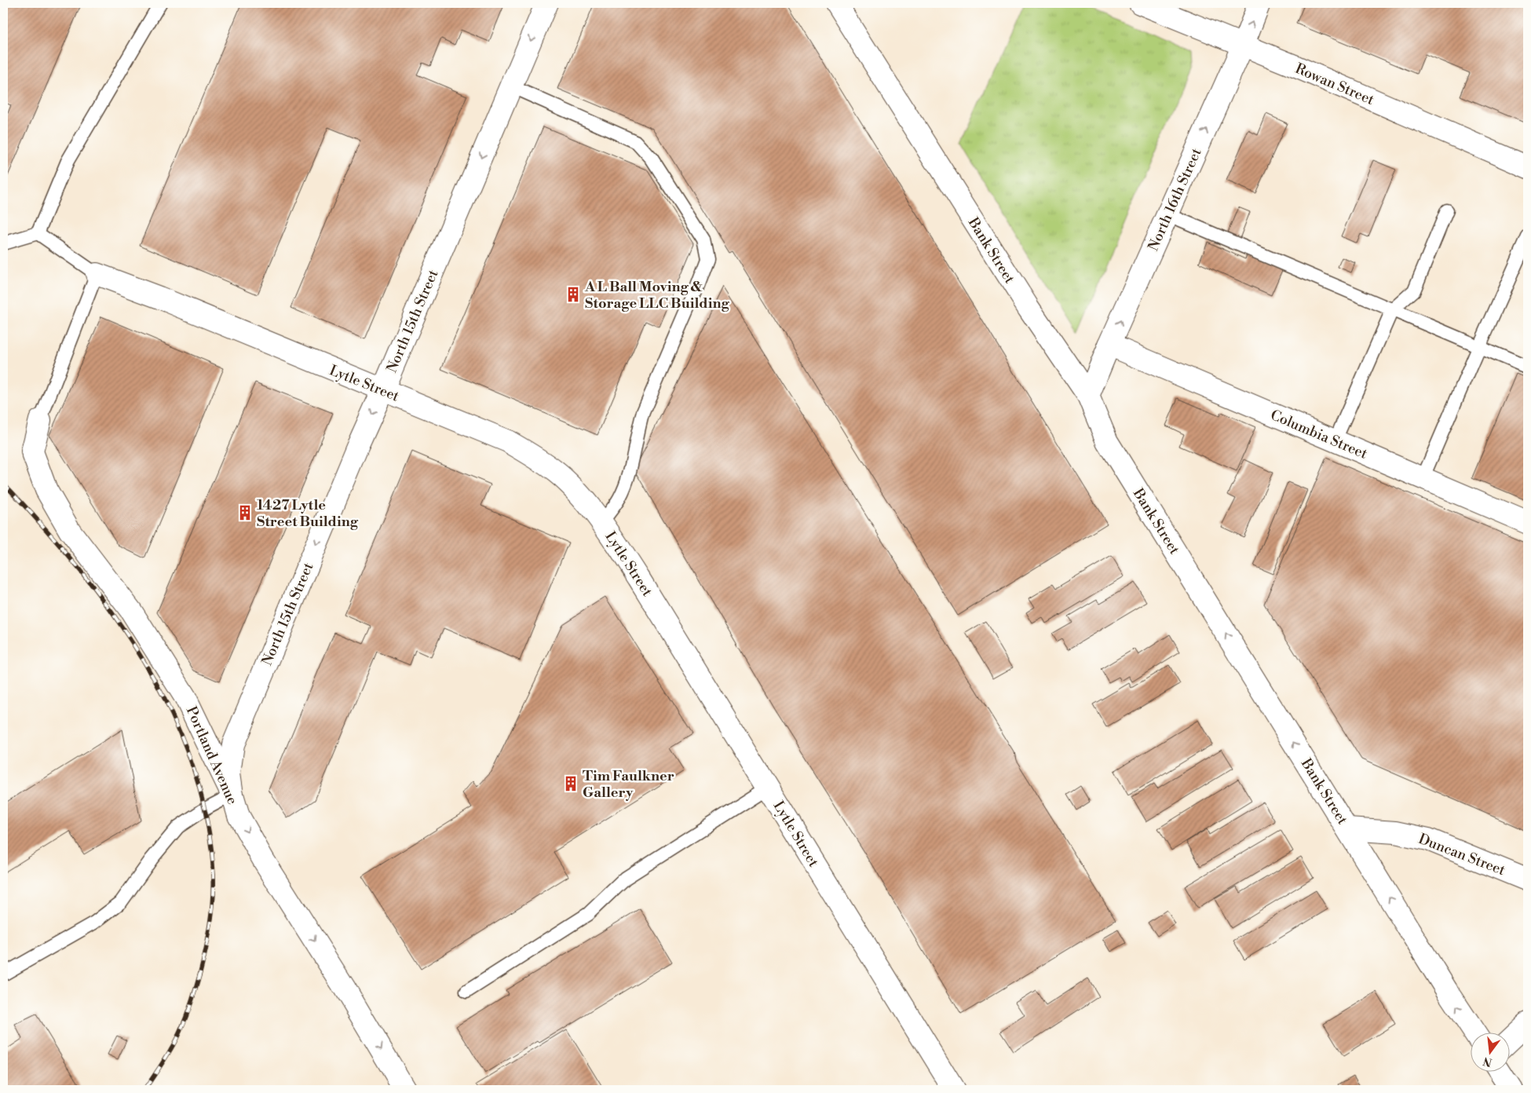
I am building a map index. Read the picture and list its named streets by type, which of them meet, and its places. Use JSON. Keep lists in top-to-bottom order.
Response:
{
  "streets": {
    "street": [
      "Rowan Street",
      "North 16th Street",
      "Bank Street",
      "North 15th Street",
      "Lytle Street",
      "Columbia Street",
      "Portland Avenue",
      "Duncan Street"
    ]
  },
  "crossings": [
    ["Rowan Street", "North 16th Street"],
    ["North 16th Street", "Bank Street"],
    ["North 16th Street", "Columbia Street"],
    ["Bank Street", "Duncan Street"],
    ["North 15th Street", "Lytle Street"],
    ["North 15th Street", "Portland Avenue"]
  ],
  "one_way": [
    "North 16th Street",
    "Bank Street",
    "North 15th Street",
    "Portland Avenue"
  ],
  "places": {
    "building": ["A L Ball Moving & Storage LLC Building", "1427 Lytle Street Building", "Tim Faulkner Gallery"]
  },
  "north": "bottom"
}
